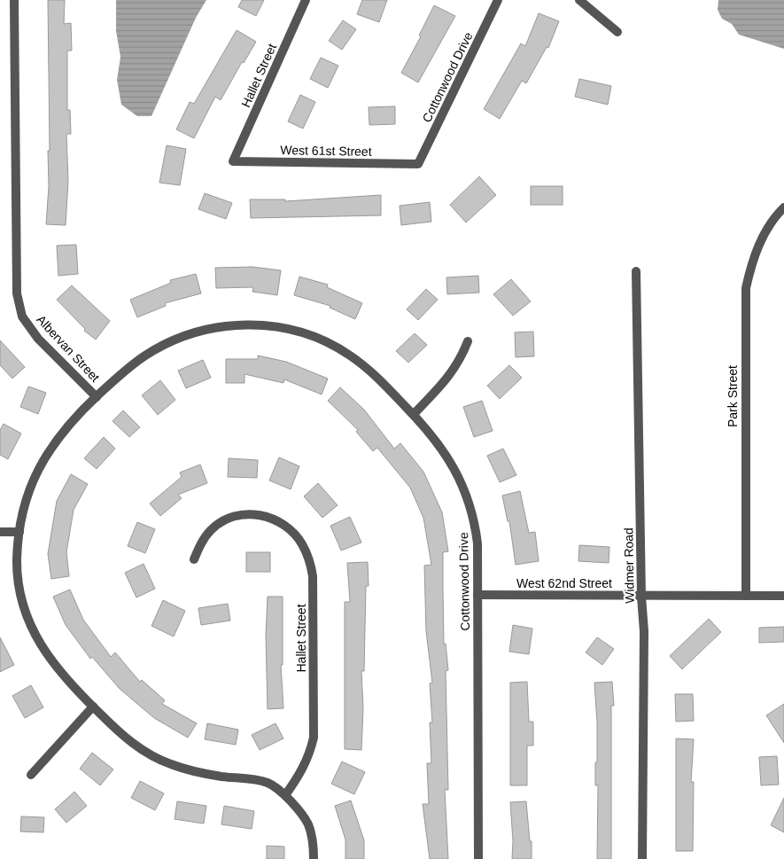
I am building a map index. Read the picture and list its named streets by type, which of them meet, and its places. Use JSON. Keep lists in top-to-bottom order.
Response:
{
  "streets": {
    "street": [
      "Hallet Street",
      "Cottonwood Drive",
      "West 61st Street",
      "Albervan Street",
      "Park Street",
      "Widmer Road",
      "West 62nd Street"
    ]
  },
  "crossings": [
    ["Hallet Street", "West 61st Street"],
    ["Hallet Street", "Albervan Street"],
    ["Cottonwood Drive", "West 61st Street"],
    ["Cottonwood Drive", "Albervan Street"],
    ["Cottonwood Drive", "West 62nd Street"],
    ["Park Street", "West 62nd Street"],
    ["Widmer Road", "West 62nd Street"]
  ]
}
